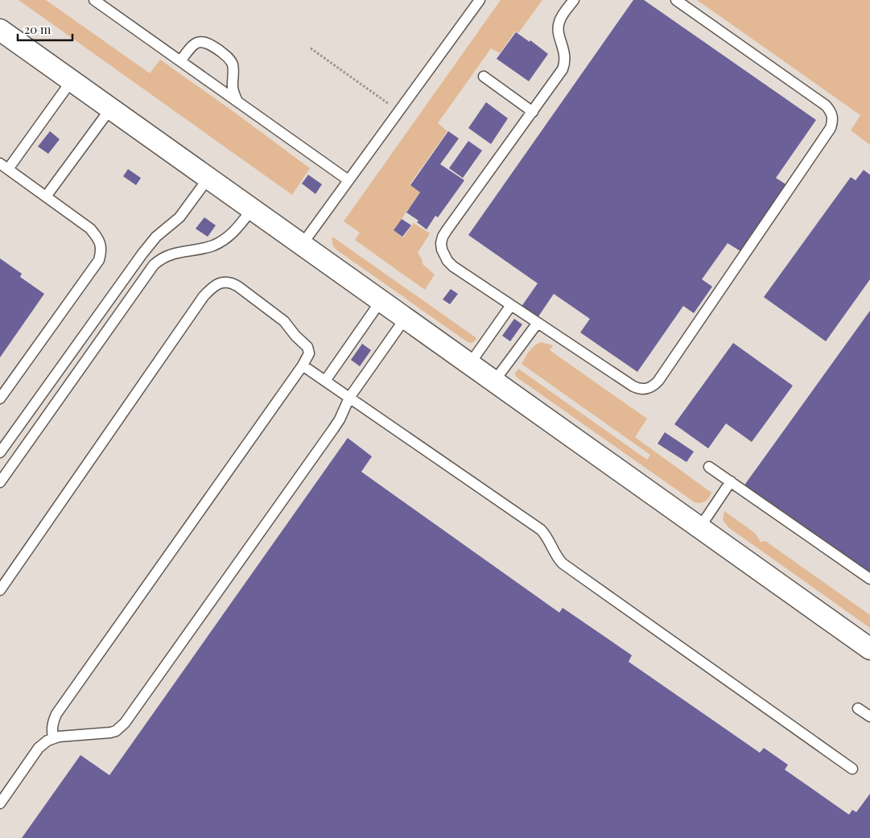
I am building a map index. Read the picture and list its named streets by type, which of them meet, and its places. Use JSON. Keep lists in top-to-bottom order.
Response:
{
  "scale_bar": "20 m"
}
